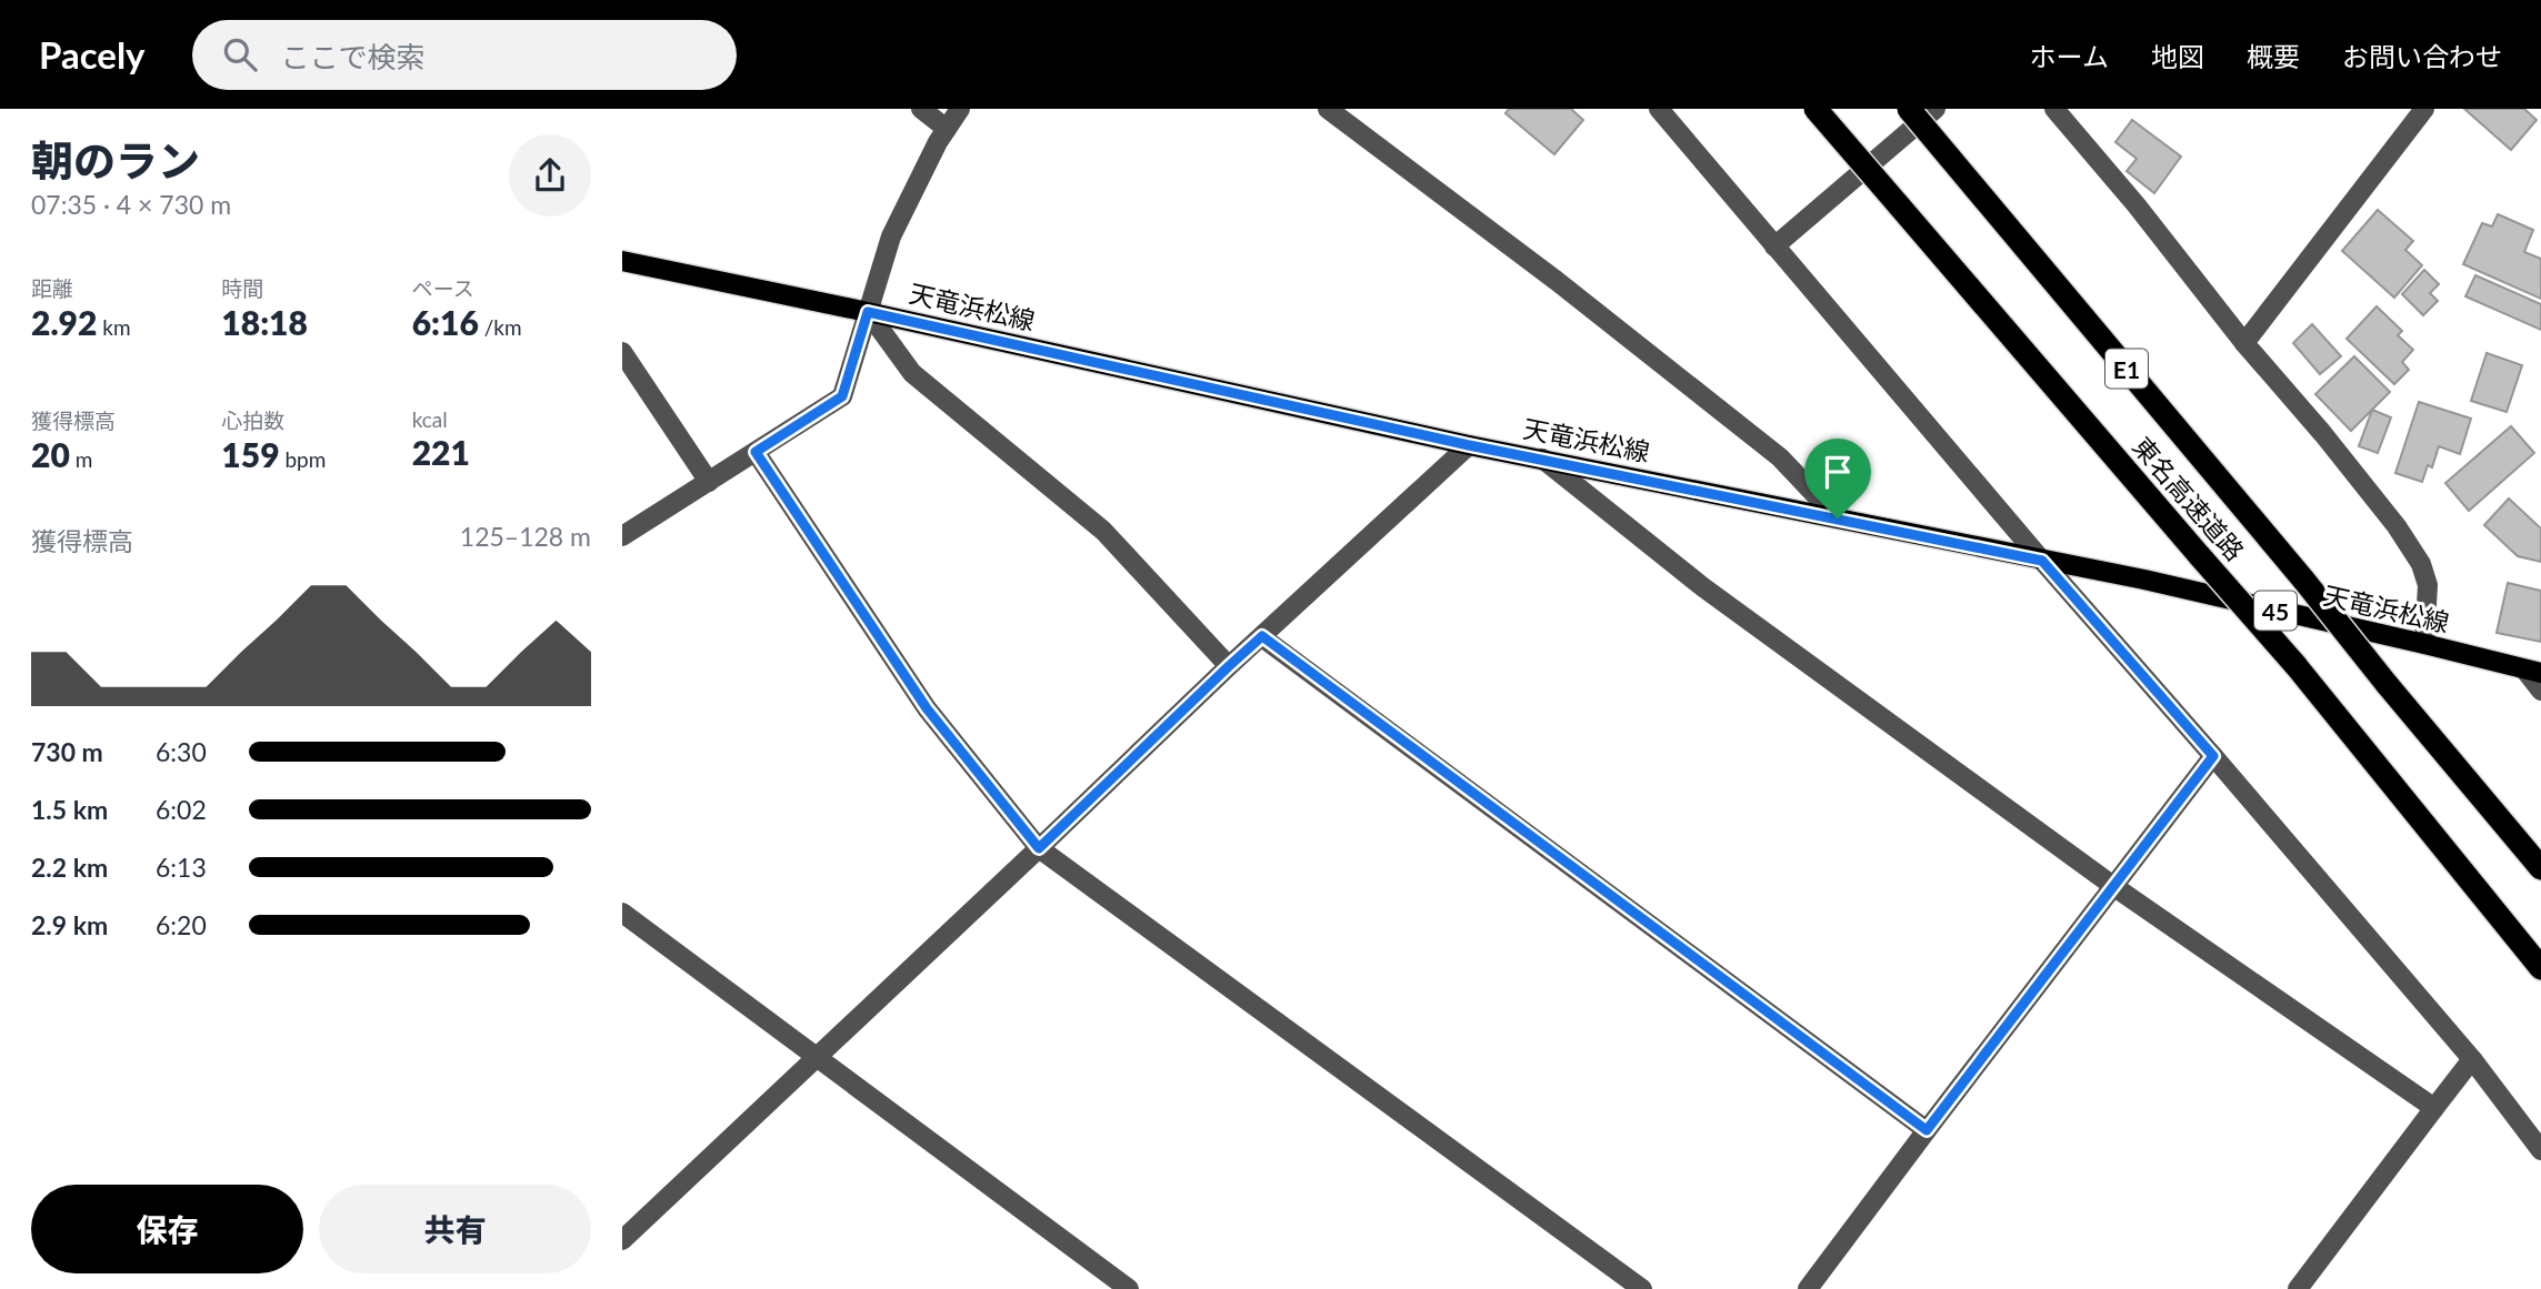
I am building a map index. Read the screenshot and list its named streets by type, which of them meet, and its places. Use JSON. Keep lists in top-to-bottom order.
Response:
{
  "streets": {
    "highway": ["E1", "東名高速道路"],
    "main road": ["天竜浜松線", "45"]
  },
  "page": {
    "header": "Pacely",
    "search": "ここで検索",
    "nav": [
      "ホーム",
      "地図",
      "概要",
      "お問い合わせ"
    ],
    "heading": ["朝のラン", "07:35 · 4 × 730 m"],
    "stats": [
      ["距離", "2.92 km"],
      ["時間", "18:18"],
      ["ペース", "6:16 /km"],
      ["獲得標高", "20 m"],
      ["心拍数", "159 bpm"],
      ["kcal", "221"]
    ],
    "chart": ["獲得標高", "125–128 m"],
    "list": [
      {
        "name": "730 m",
        "note": "6:30"
      },
      {
        "name": "1.5 km",
        "note": "6:02"
      },
      {
        "name": "2.2 km",
        "note": "6:13"
      },
      {
        "name": "2.9 km",
        "note": "6:20"
      }
    ],
    "buttons": ["保存", "共有"]
  }
}
